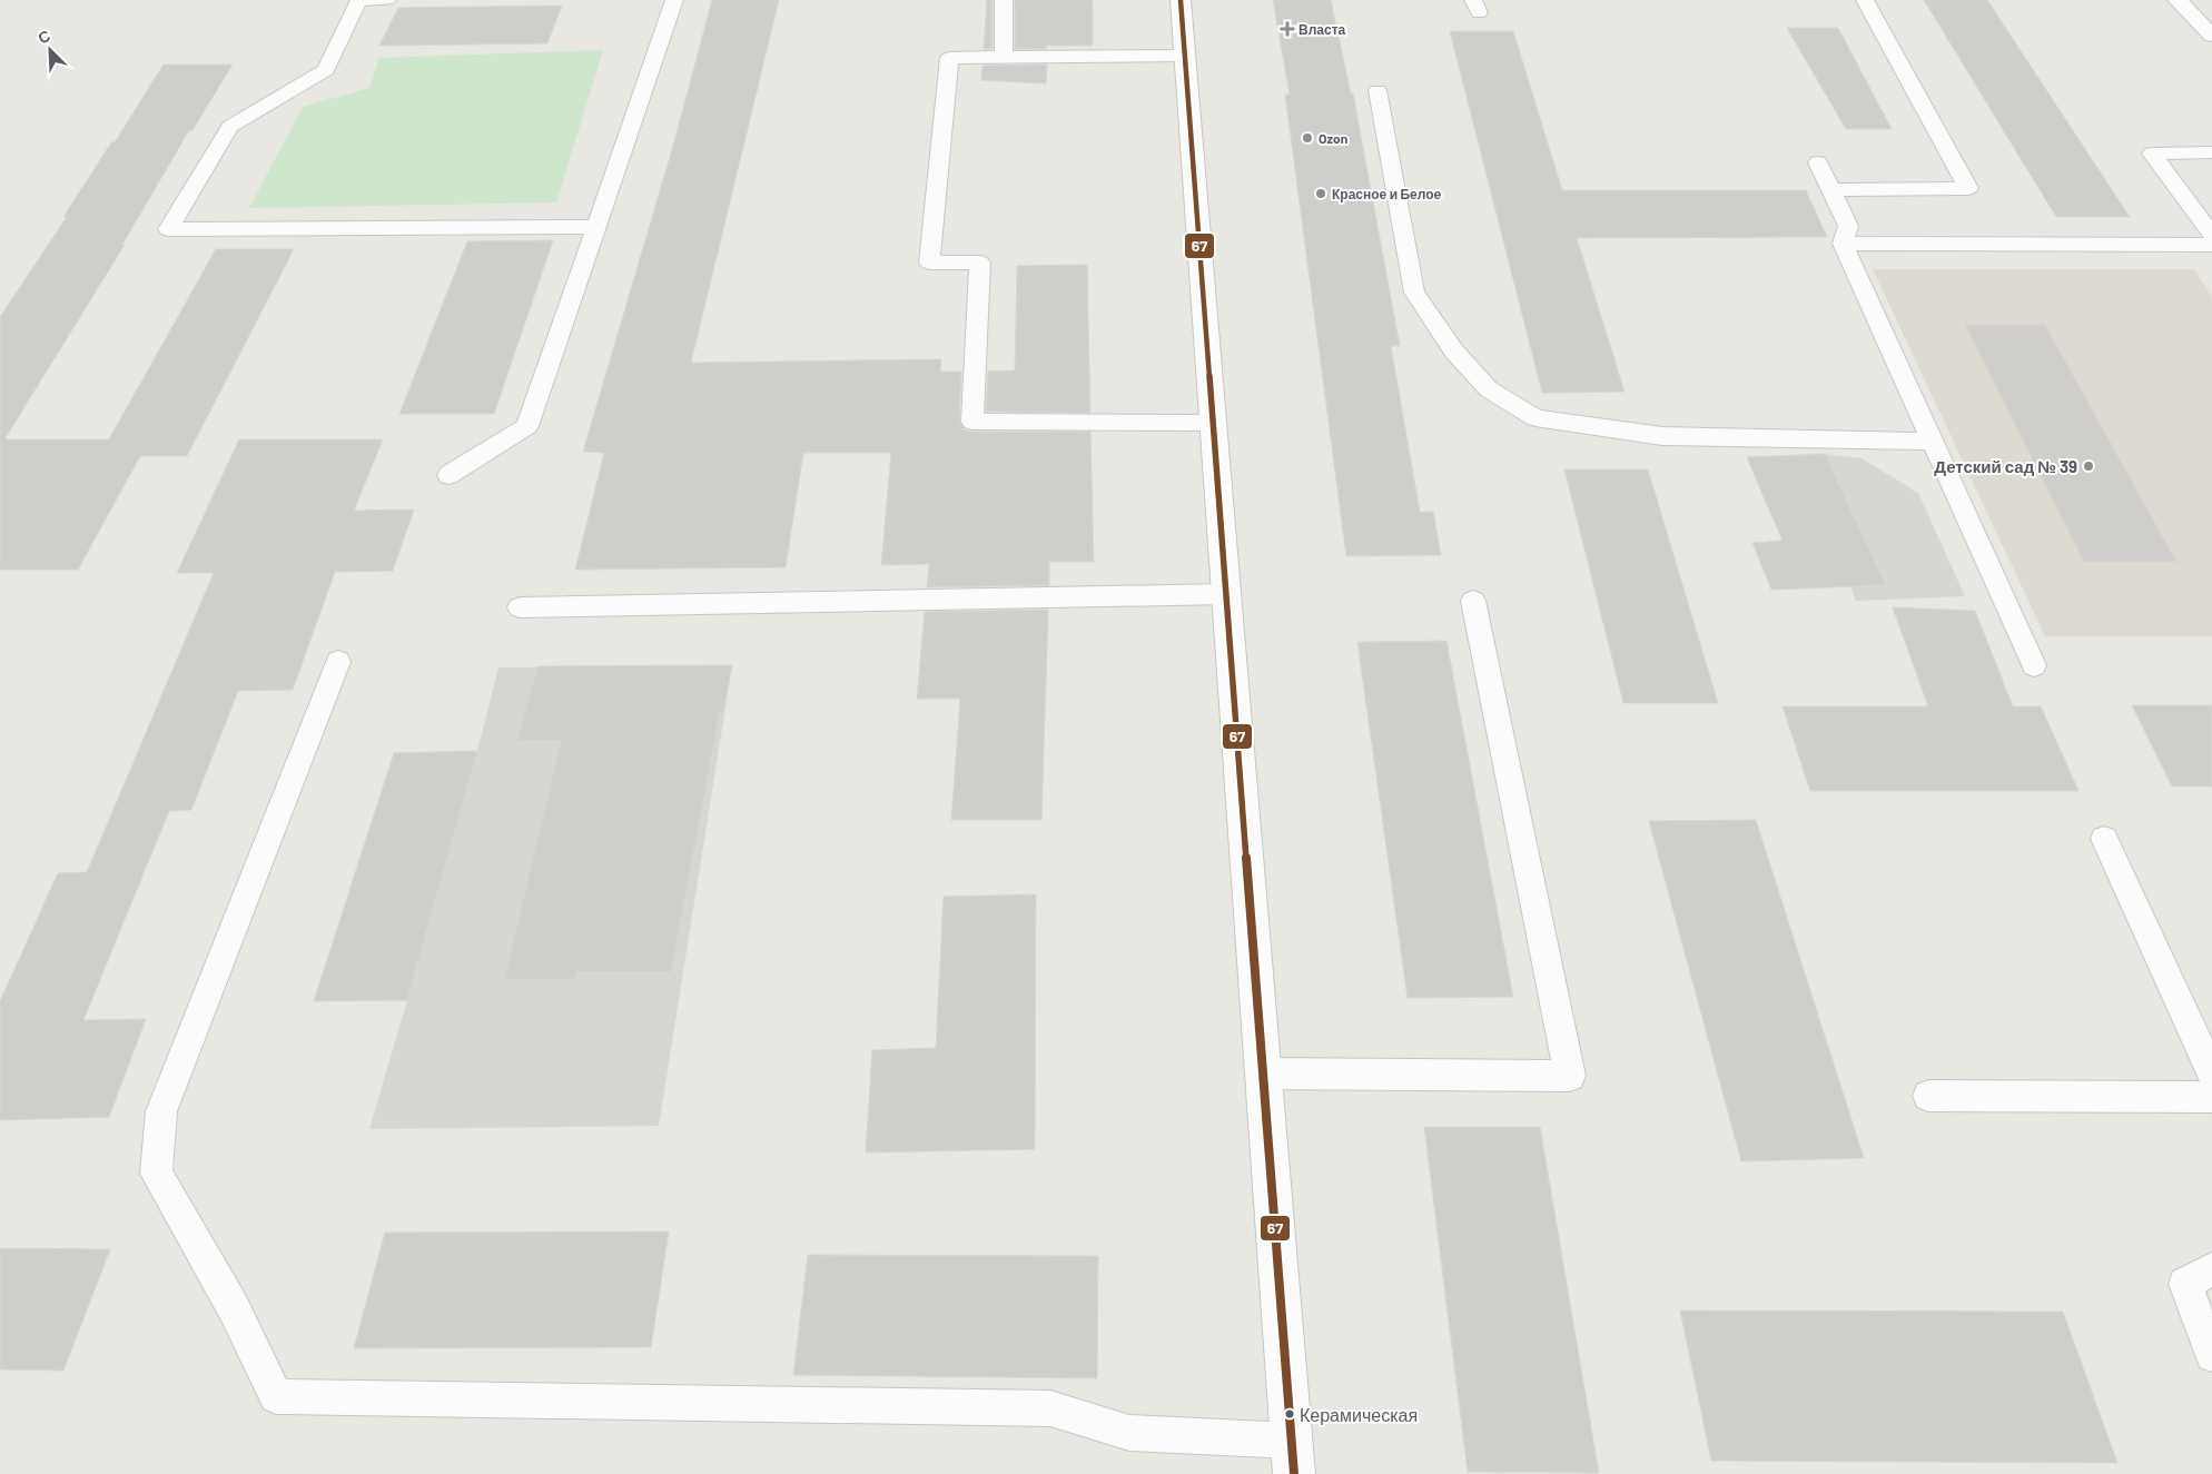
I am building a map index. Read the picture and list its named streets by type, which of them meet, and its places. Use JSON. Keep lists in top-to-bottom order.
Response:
{
  "places": {
    "health": ["Власта"],
    "other": [
      "Ozon",
      "Красное и Белое",
      "Детский сад № 39",
      "Керамическая"
    ]
  },
  "lines": ["transit line 67"],
  "north": "top left"
}
